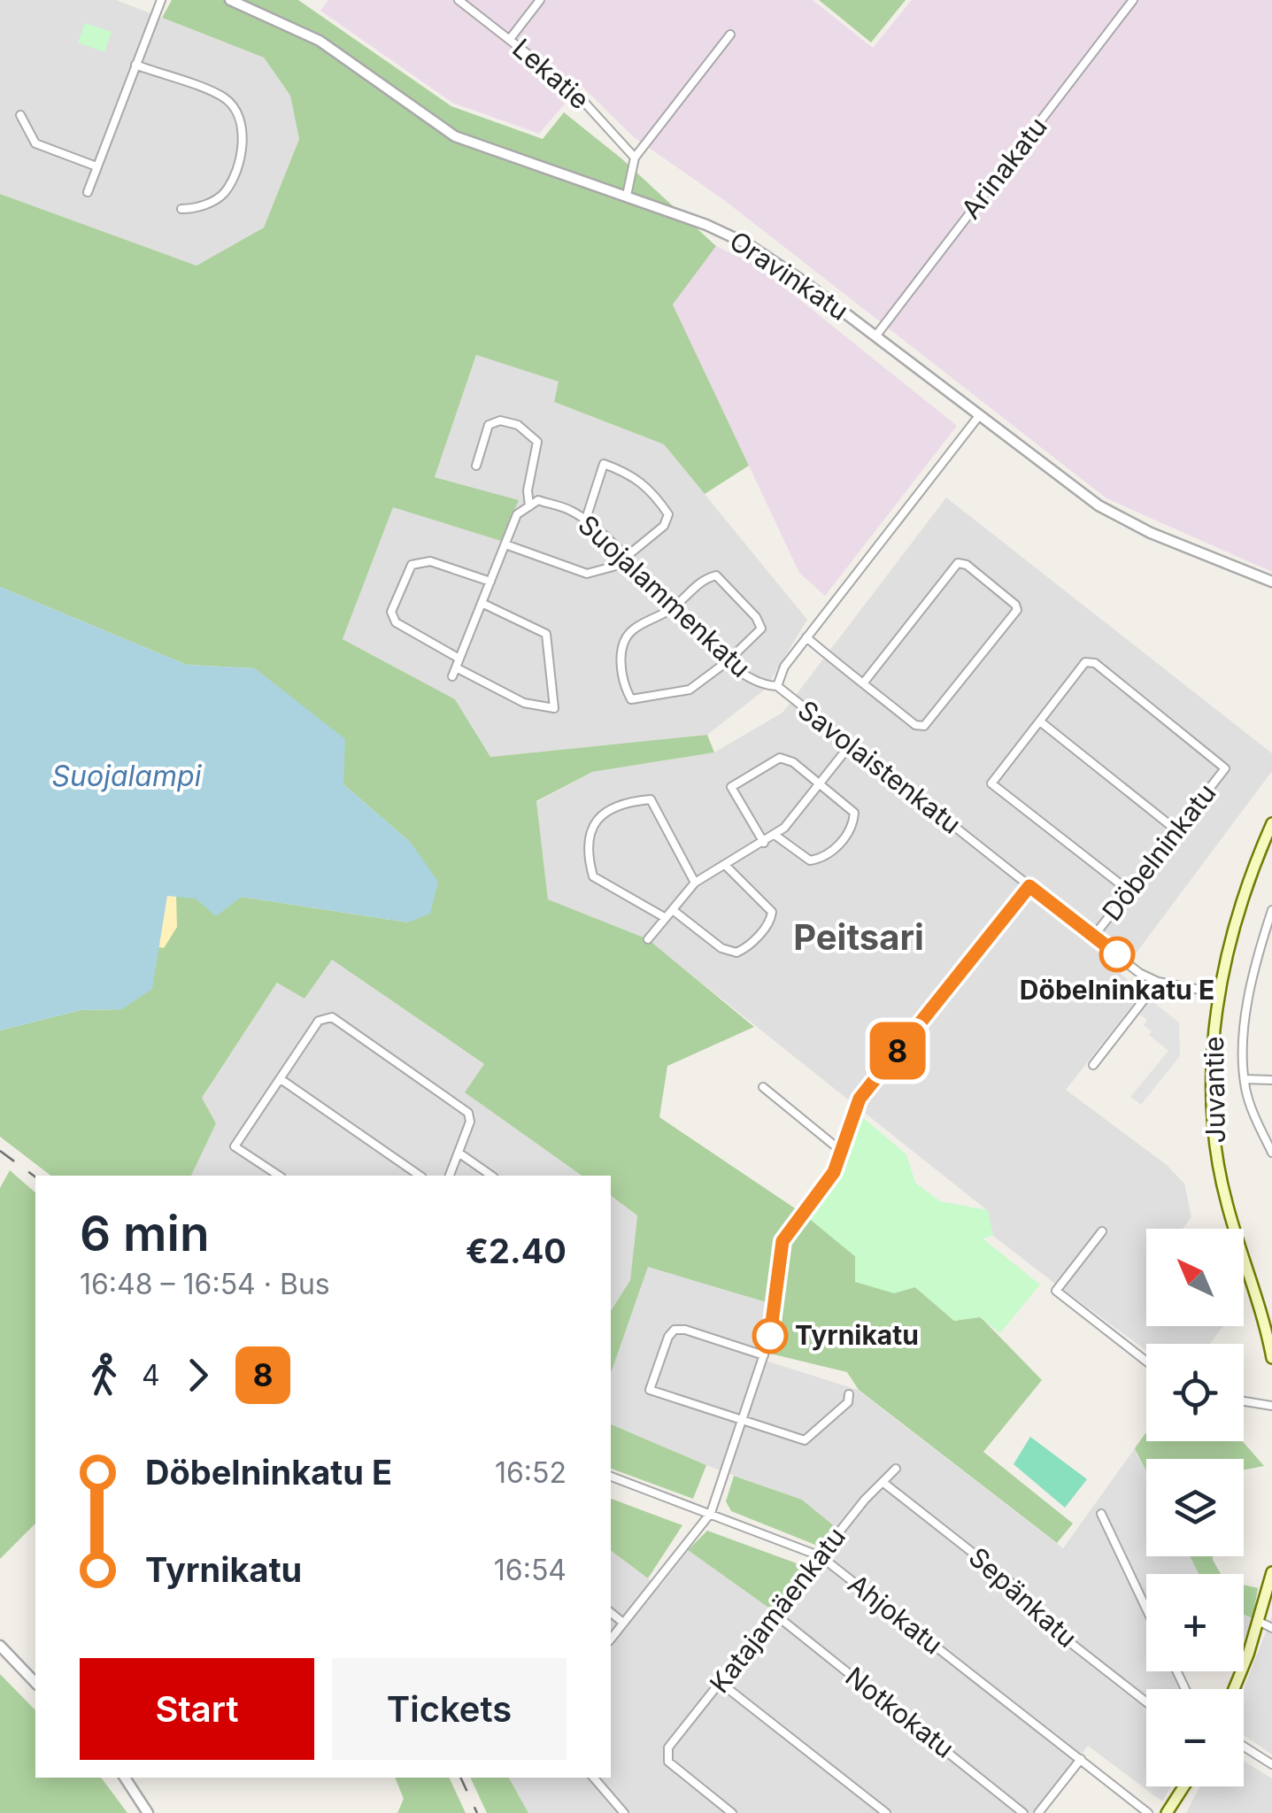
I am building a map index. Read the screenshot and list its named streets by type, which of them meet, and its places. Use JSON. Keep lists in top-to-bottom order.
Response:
{
  "streets": {
    "main road": ["Juvantie"],
    "street": [
      "Lekatie",
      "Arinakatu",
      "Oravinkatu",
      "Suojalammenkatu",
      "Savolaistenkatu",
      "Döbelninkatu",
      "Sepänkatu",
      "Katajamäenkatu",
      "Ahjokatu",
      "Notkokatu"
    ]
  },
  "crossings": [
    ["Arinakatu", "Oravinkatu"],
    ["Oravinkatu", "Savolaistenkatu"],
    ["Suojalammenkatu", "Savolaistenkatu"],
    ["Savolaistenkatu", "Döbelninkatu"],
    ["Savolaistenkatu", "Juvantie"],
    ["Sepänkatu", "Katajamäenkatu"],
    ["Katajamäenkatu", "Ahjokatu"],
    ["Katajamäenkatu", "Notkokatu"]
  ],
  "districts": ["Peitsari"],
  "water": ["Suojalampi"],
  "places": ["Döbelninkatu E", "Tyrnikatu"],
  "lines": ["bus line 8"],
  "north": "top left",
  "page": {
    "on_map": "8",
    "heading": ["6 min", "16:48 – 16:54 · Bus", "€2.40"],
    "map_buttons": ["+", "−"],
    "legs": ["4", "8"],
    "list": [
      {
        "name": "Döbelninkatu E",
        "value": "16:52"
      },
      {
        "name": "Tyrnikatu",
        "value": "16:54"
      }
    ],
    "buttons": ["Start", "Tickets"]
  }
}
